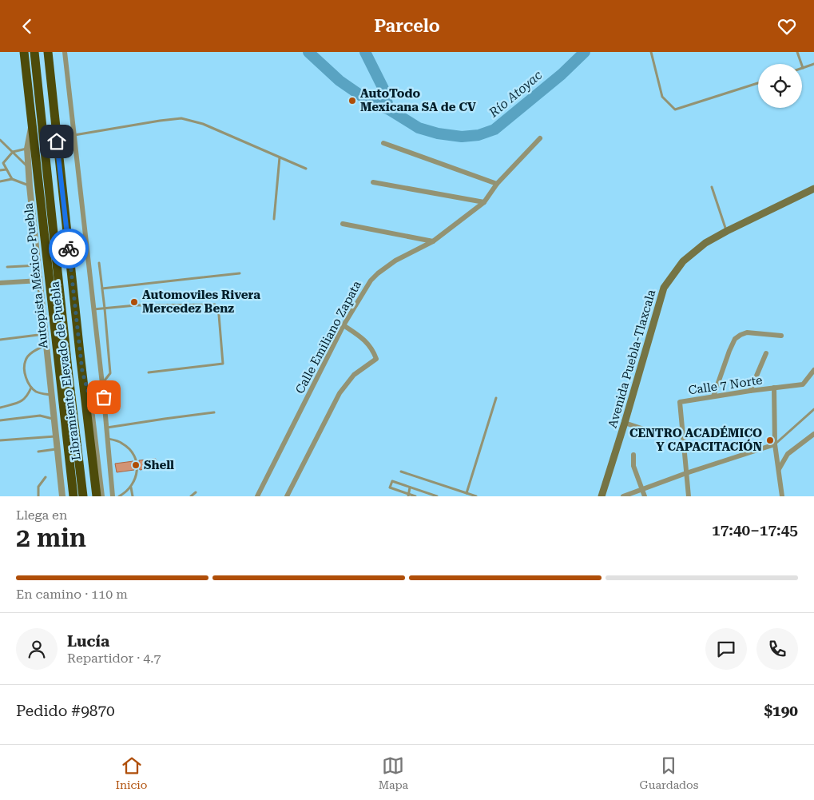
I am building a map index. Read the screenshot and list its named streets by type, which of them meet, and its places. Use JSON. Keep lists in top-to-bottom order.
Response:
{
  "streets": {
    "highway": ["Autopista México-Puebla", "Libramiento Elevado de Puebla"],
    "main road": ["Avenida Puebla-Tlaxcala"],
    "street": ["Calle Emiliano Zapata", "Calle 7 Norte"]
  },
  "water": ["Río Atoyac"],
  "places": [
    "AutoTodo Mexicana SA de CV",
    "Automoviles Rivera Mercedez Benz",
    "CENTRO ACADÉMICO Y CAPACITACIÓN",
    "Shell"
  ],
  "page": {
    "header": "Parcelo",
    "heading": ["2 min", "Llega en", "17:40–17:45"],
    "panel": [
      "Lucía",
      "Repartidor · 4.7",
      "Pedido #9870",
      "$190"
    ],
    "bar": "En camino · 110 m",
    "tabs": ["Inicio", "Mapa", "Guardados"]
  }
}
